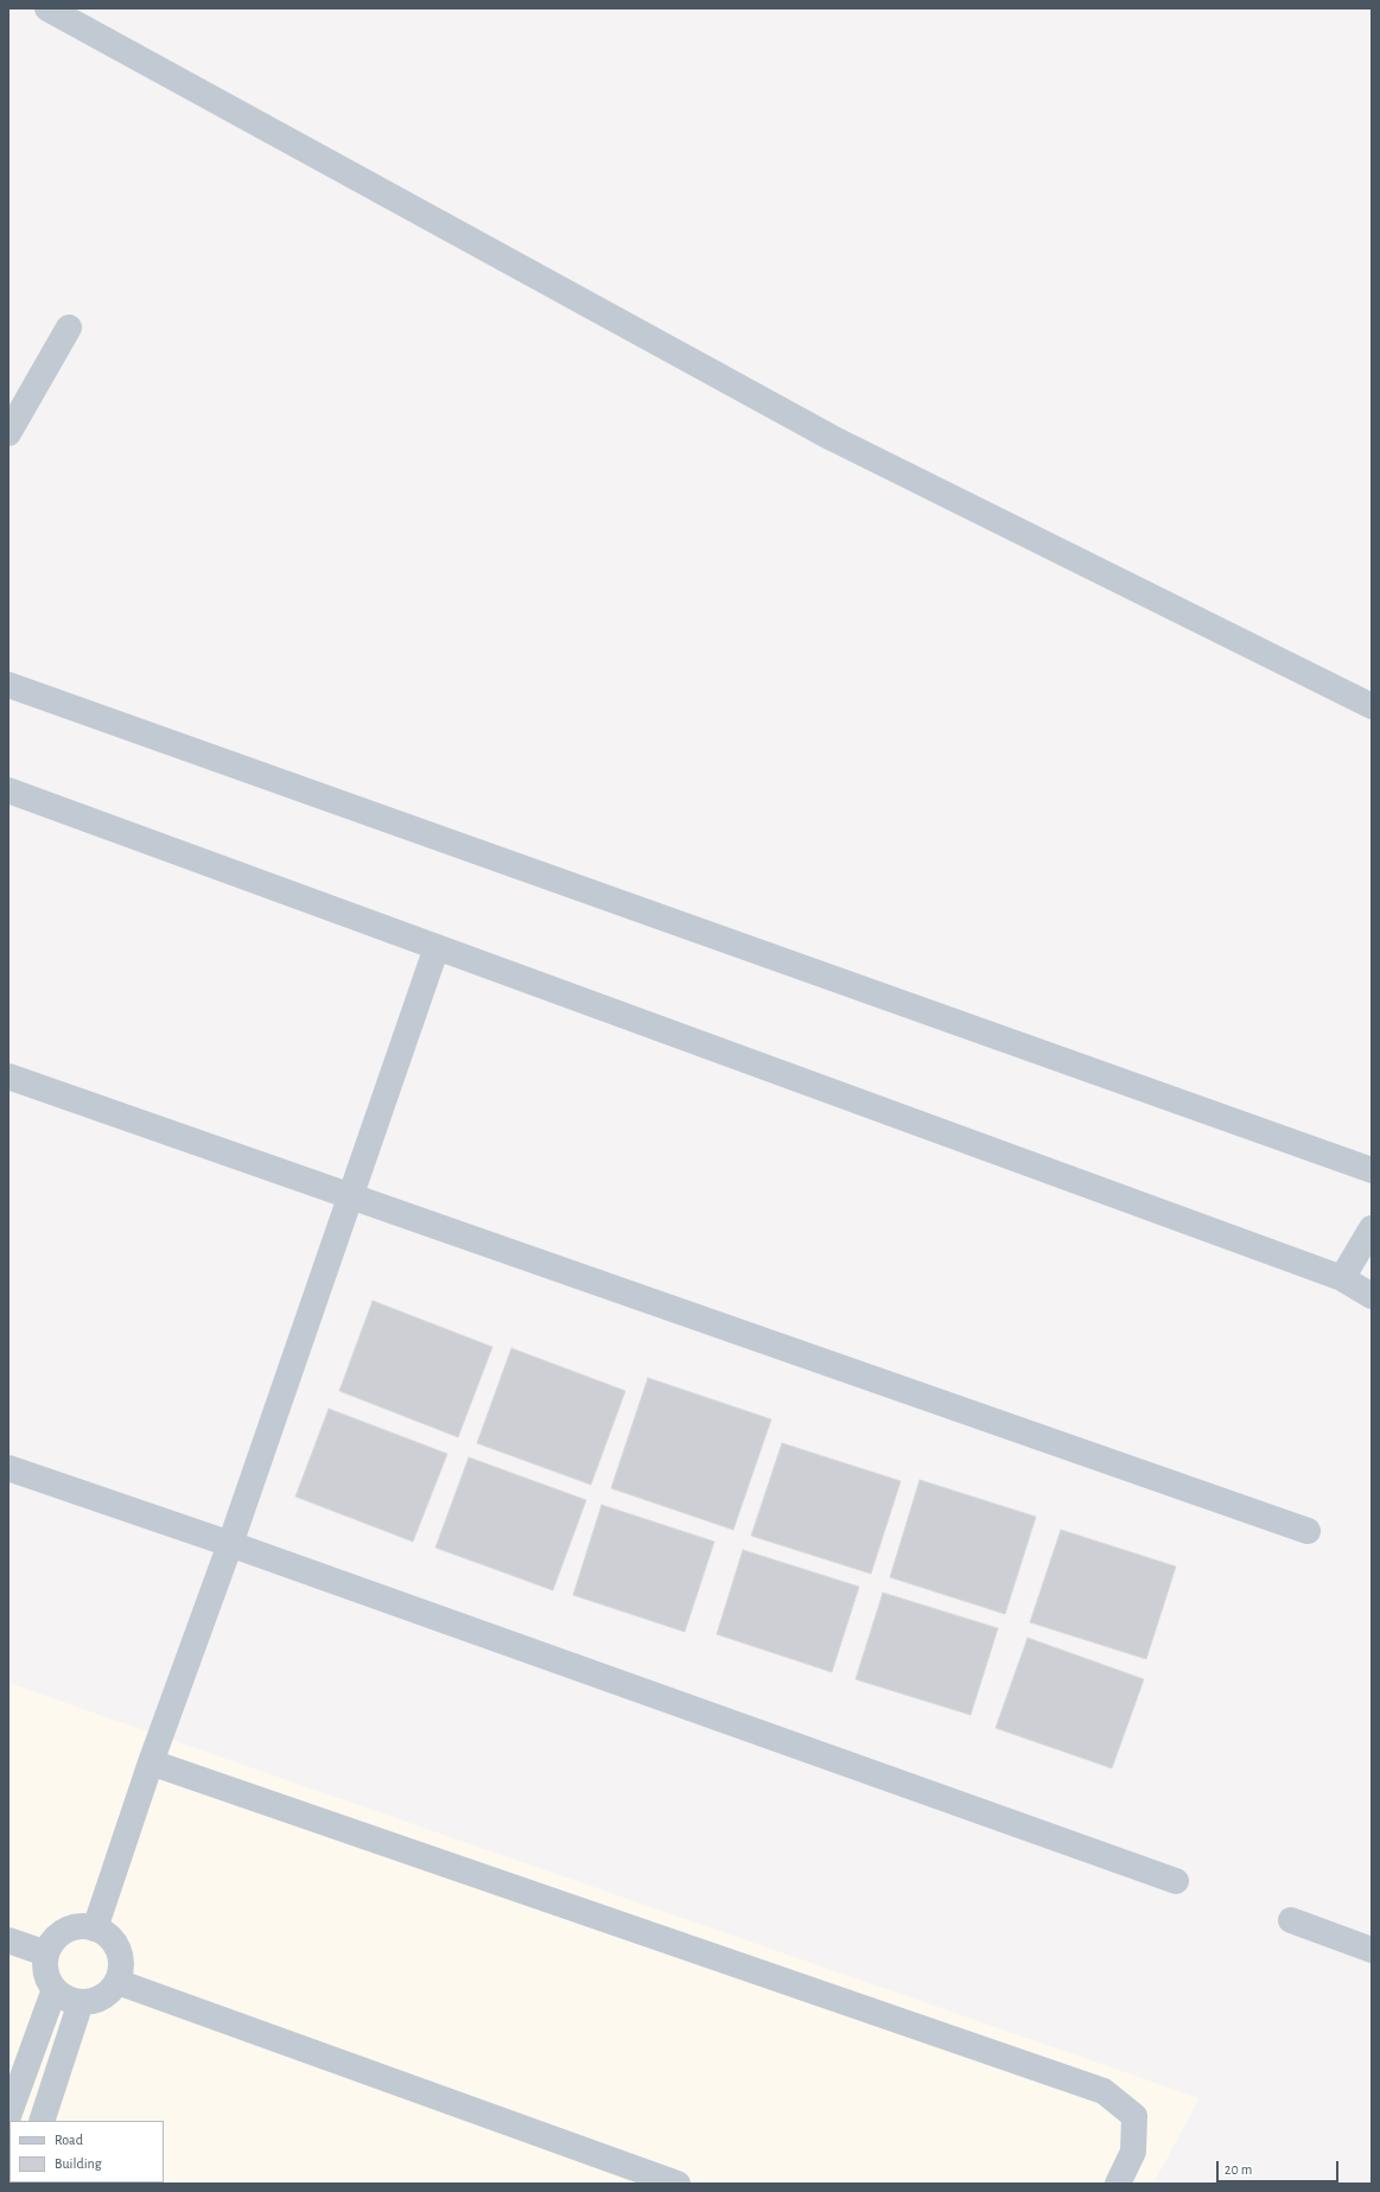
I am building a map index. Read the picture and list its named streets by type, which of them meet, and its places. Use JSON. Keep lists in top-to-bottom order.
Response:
{
  "legend": ["Road", "Building"],
  "scale_bar": "20 m"
}
